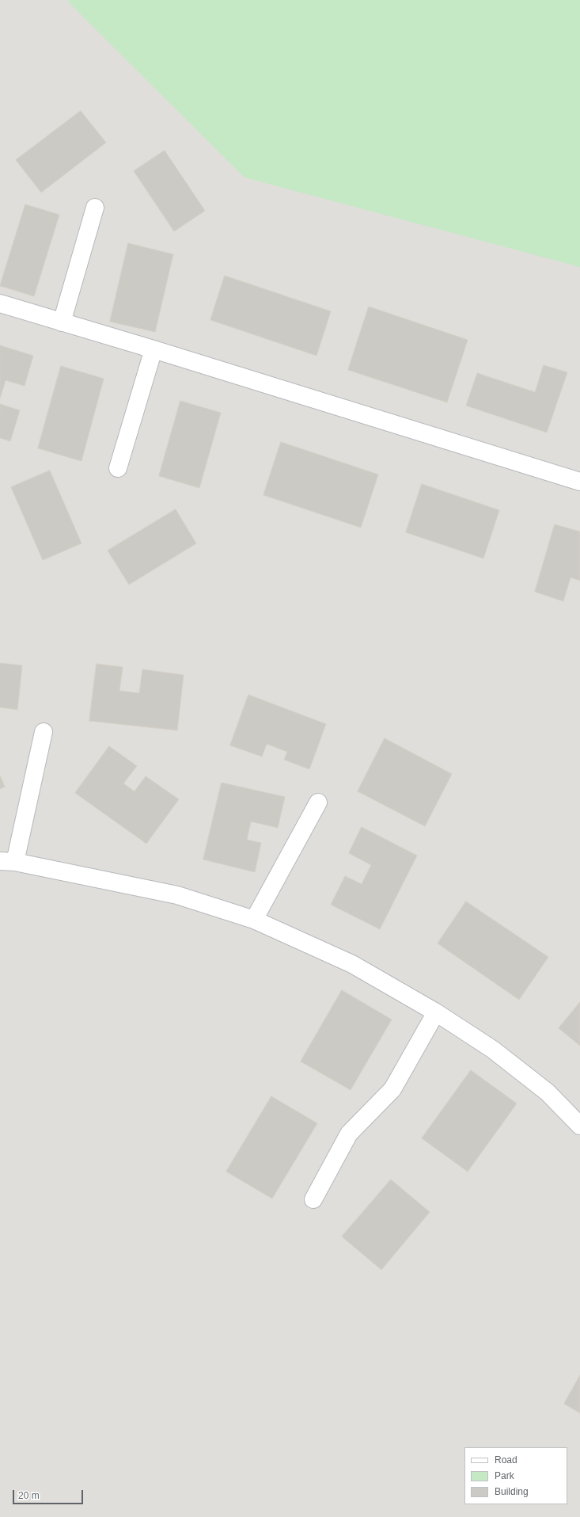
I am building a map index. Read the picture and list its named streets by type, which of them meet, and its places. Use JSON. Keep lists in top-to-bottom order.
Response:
{
  "legend": ["Road", "Park", "Building"],
  "scale_bar": "20 m"
}
